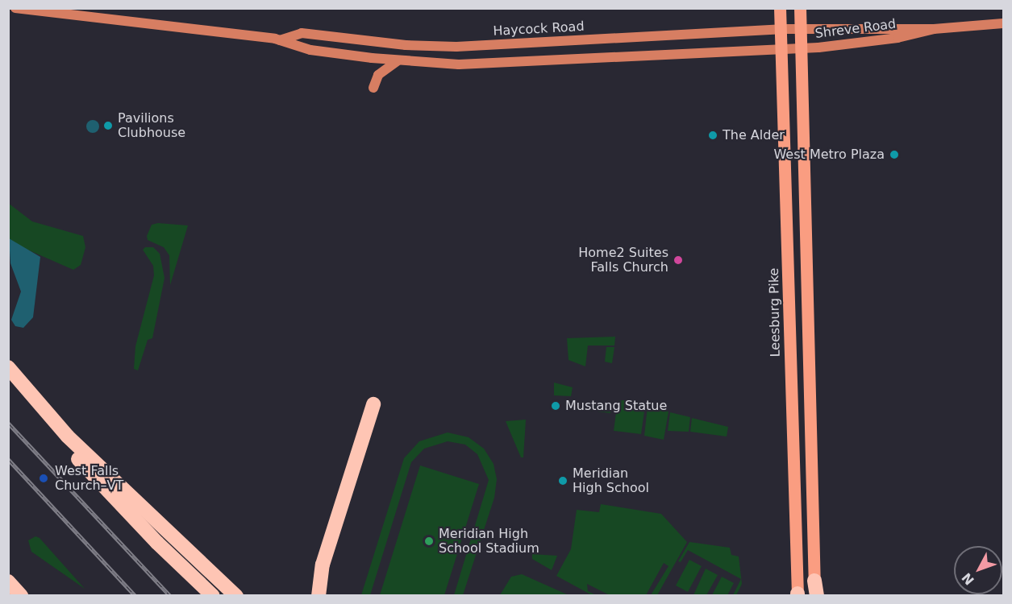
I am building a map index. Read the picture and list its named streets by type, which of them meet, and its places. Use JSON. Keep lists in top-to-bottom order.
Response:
{
  "streets": {
    "main road": ["Haycock Road", "Shreve Road", "Leesburg Pike"]
  },
  "crossings": [
    ["Haycock Road", "Shreve Road"],
    ["Haycock Road", "Leesburg Pike"],
    ["Shreve Road", "Leesburg Pike"]
  ],
  "places": [
    "Pavilions Clubhouse",
    "The Alder",
    "West Metro Plaza",
    "Home2 Suites Falls Church",
    "Mustang Statue",
    "West Falls Church–VT",
    "Meridian High School",
    "Meridian High School Stadium"
  ],
  "north": "bottom left"
}
